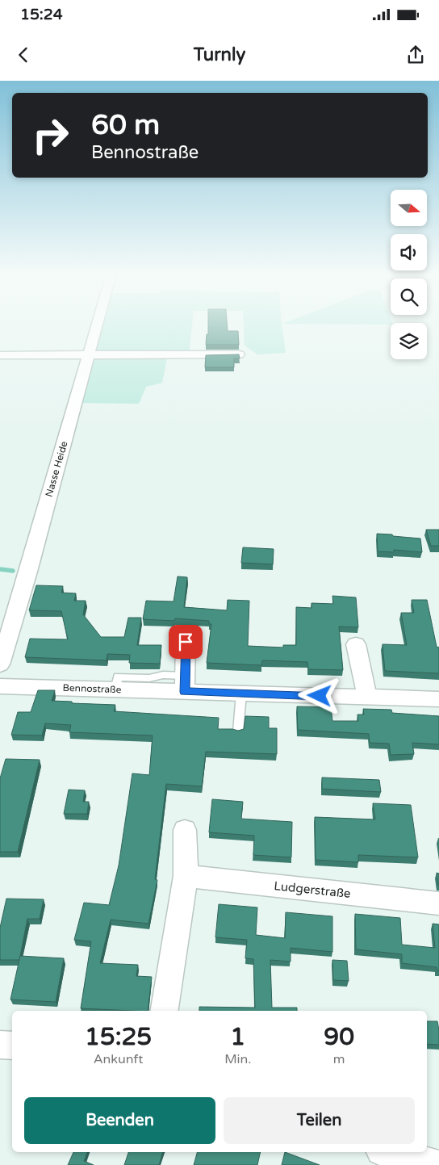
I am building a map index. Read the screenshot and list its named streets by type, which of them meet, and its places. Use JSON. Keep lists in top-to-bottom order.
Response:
{
  "streets": {
    "street": ["Nasse Heide", "Bennostraße", "Ludgerstraße"]
  },
  "north": "right",
  "page": {
    "status": "15:24",
    "header": "Turnly",
    "turn": ["60 m", "Bennostraße"],
    "eta": [
      "15:25",
      "Ankunft",
      "1",
      "Min.",
      "90",
      "m"
    ],
    "buttons": ["Beenden", "Teilen"]
  }
}
